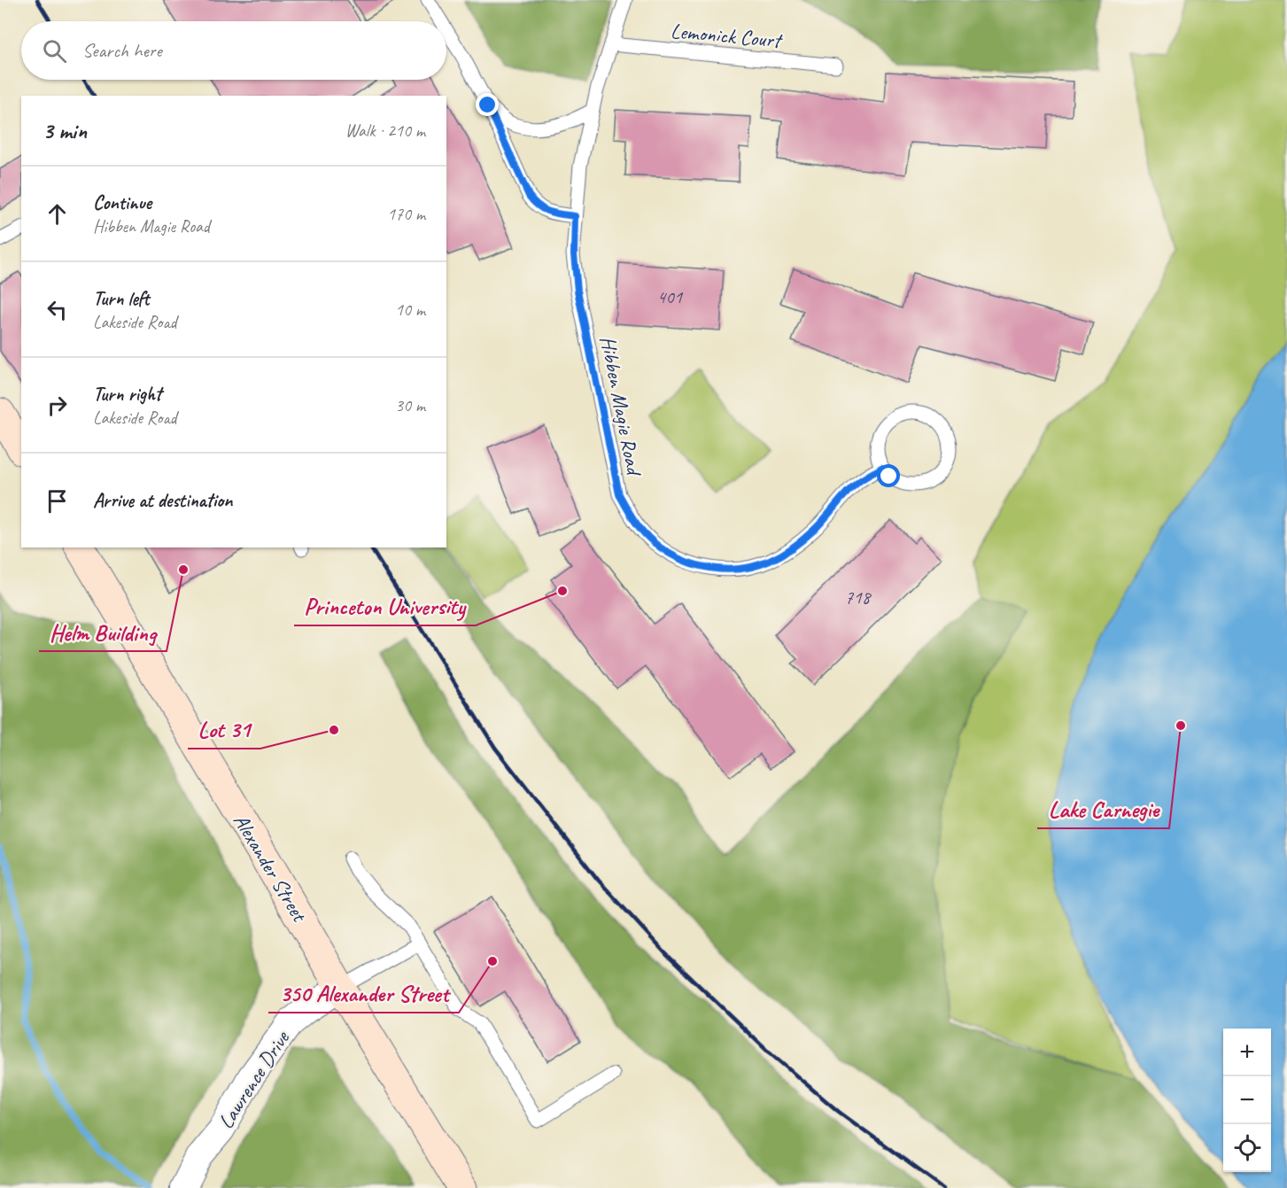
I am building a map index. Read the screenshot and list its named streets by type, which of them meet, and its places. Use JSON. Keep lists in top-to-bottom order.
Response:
{
  "streets": {
    "main road": ["Alexander Street"],
    "street": ["Lawrence Drive"],
    "lane": ["Lemonick Court", "Hibben Magie Road"]
  },
  "crossings": [
    ["Lemonick Court", "Hibben Magie Road"],
    ["Alexander Street", "Lawrence Drive"]
  ],
  "places": [
    "Helm Building",
    "Princeton University",
    "Lake Carnegie",
    "Lot 31",
    "350 Alexander Street"
  ],
  "house_numbers": ["401", "718"],
  "page": {
    "search": "Search here",
    "heading": ["3 min", "Walk · 210 m"],
    "list": [
      ["Continue", "Hibben Magie Road", "170 m"],
      ["Turn left", "Lakeside Road", "10 m"],
      ["Turn right", "Lakeside Road", "30 m"],
      "Arrive at destination"
    ],
    "map_buttons": ["+", "−"]
  }
}
